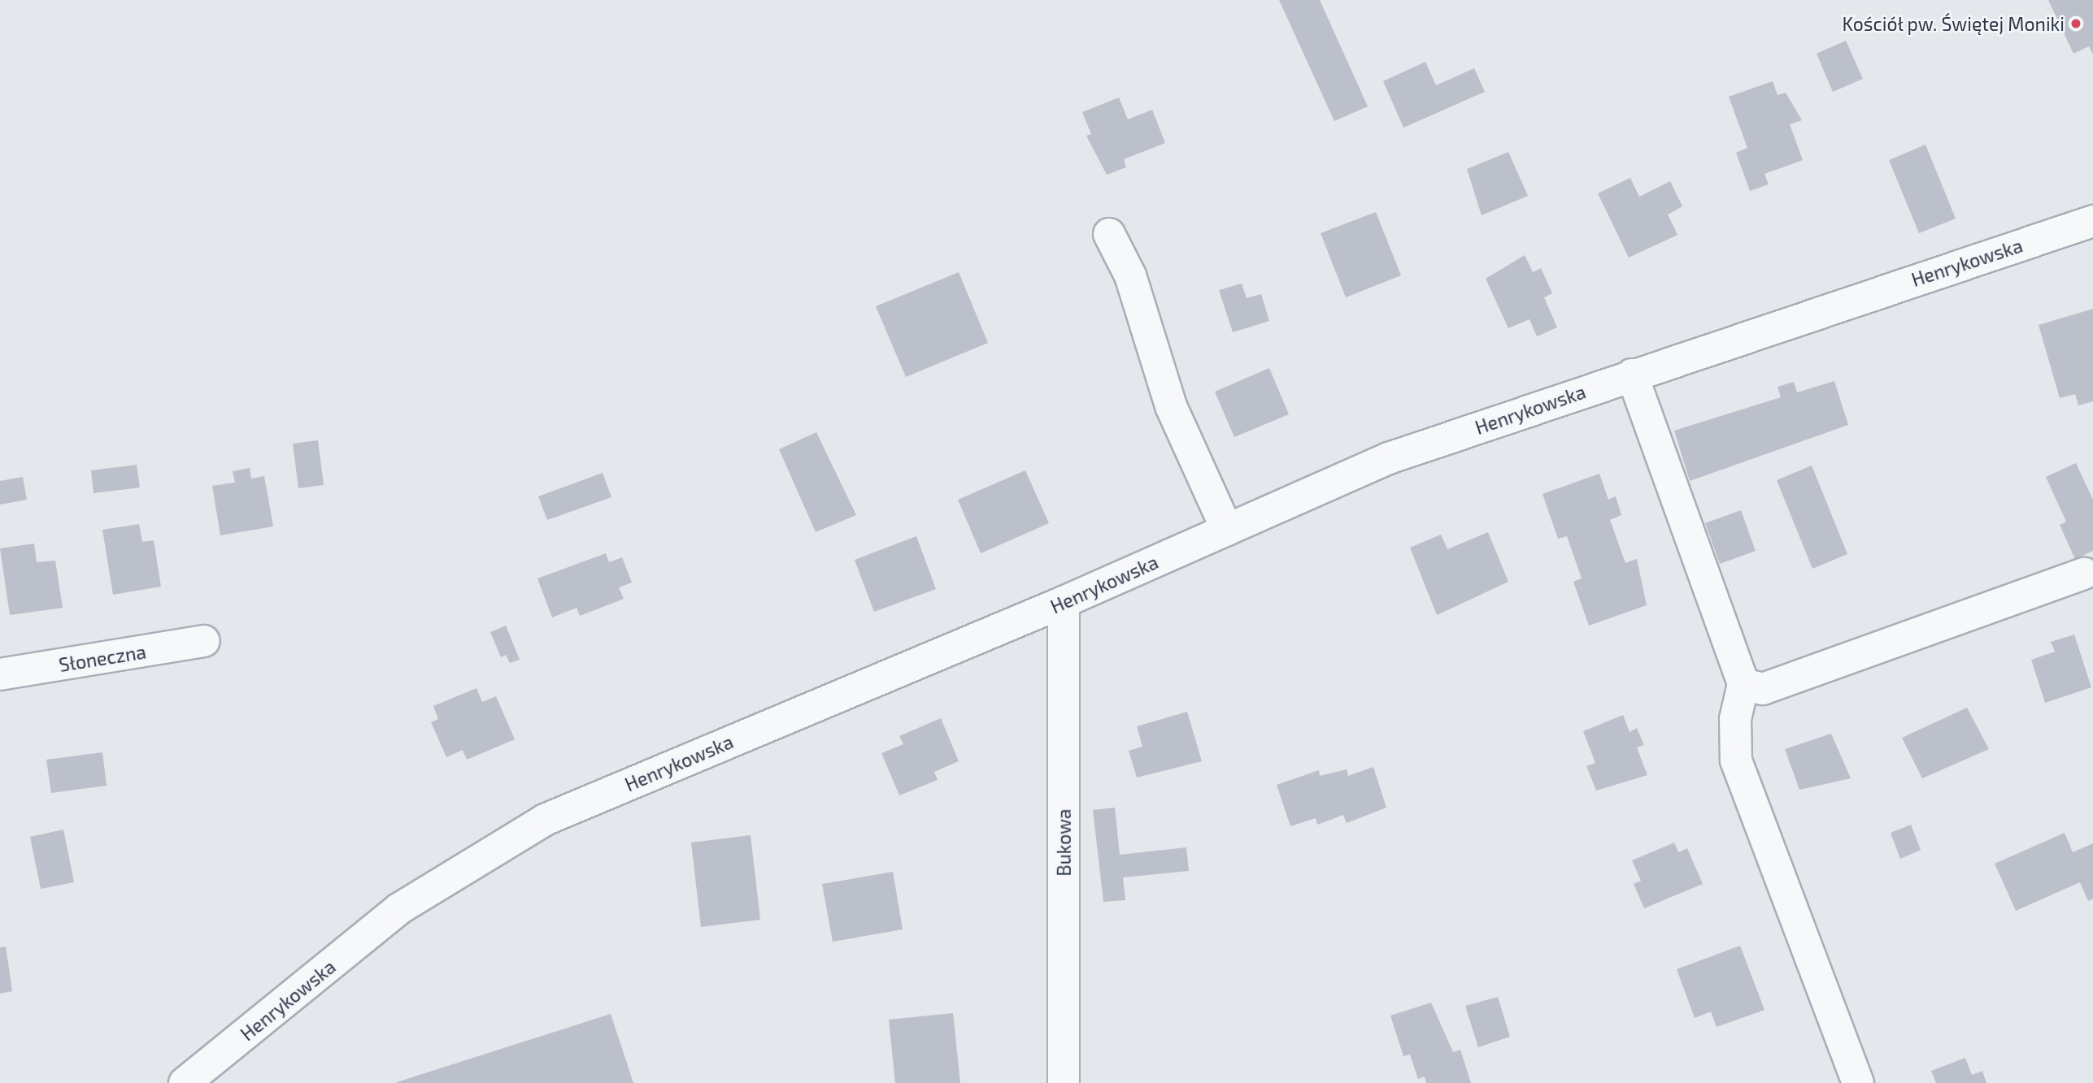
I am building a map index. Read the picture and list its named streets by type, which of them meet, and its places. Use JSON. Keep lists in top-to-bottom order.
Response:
{
  "streets": {
    "street": ["Henrykowska", "Słoneczna", "Bukowa"]
  },
  "crossings": [
    ["Henrykowska", "Bukowa"]
  ],
  "places": ["Kościół pw. Świętej Moniki"]
}
